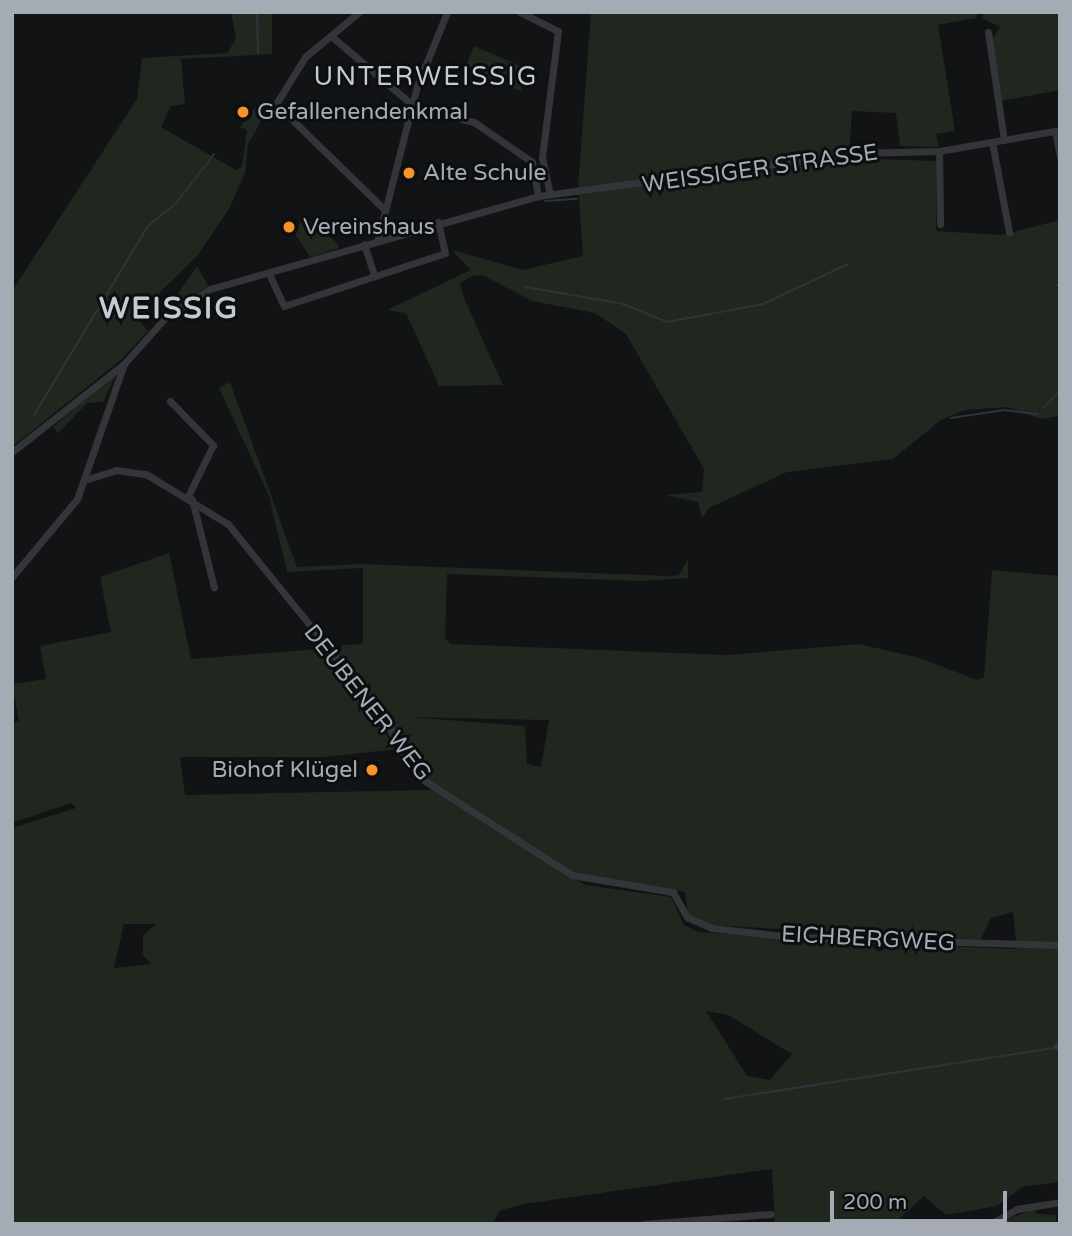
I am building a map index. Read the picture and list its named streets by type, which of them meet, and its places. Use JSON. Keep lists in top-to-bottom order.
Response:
{
  "streets": {
    "street": ["WEISSIGER STRASSE", "DEUBENER WEG", "EICHBERGWEG"]
  },
  "crossings": [
    ["DEUBENER WEG", "EICHBERGWEG"]
  ],
  "districts": ["UNTERWEISSIG", "WEISSIG"],
  "places": [
    "Gefallenendenkmal",
    "Alte Schule",
    "Vereinshaus",
    "Biohof Klügel"
  ],
  "scale_bar": "200 m"
}
